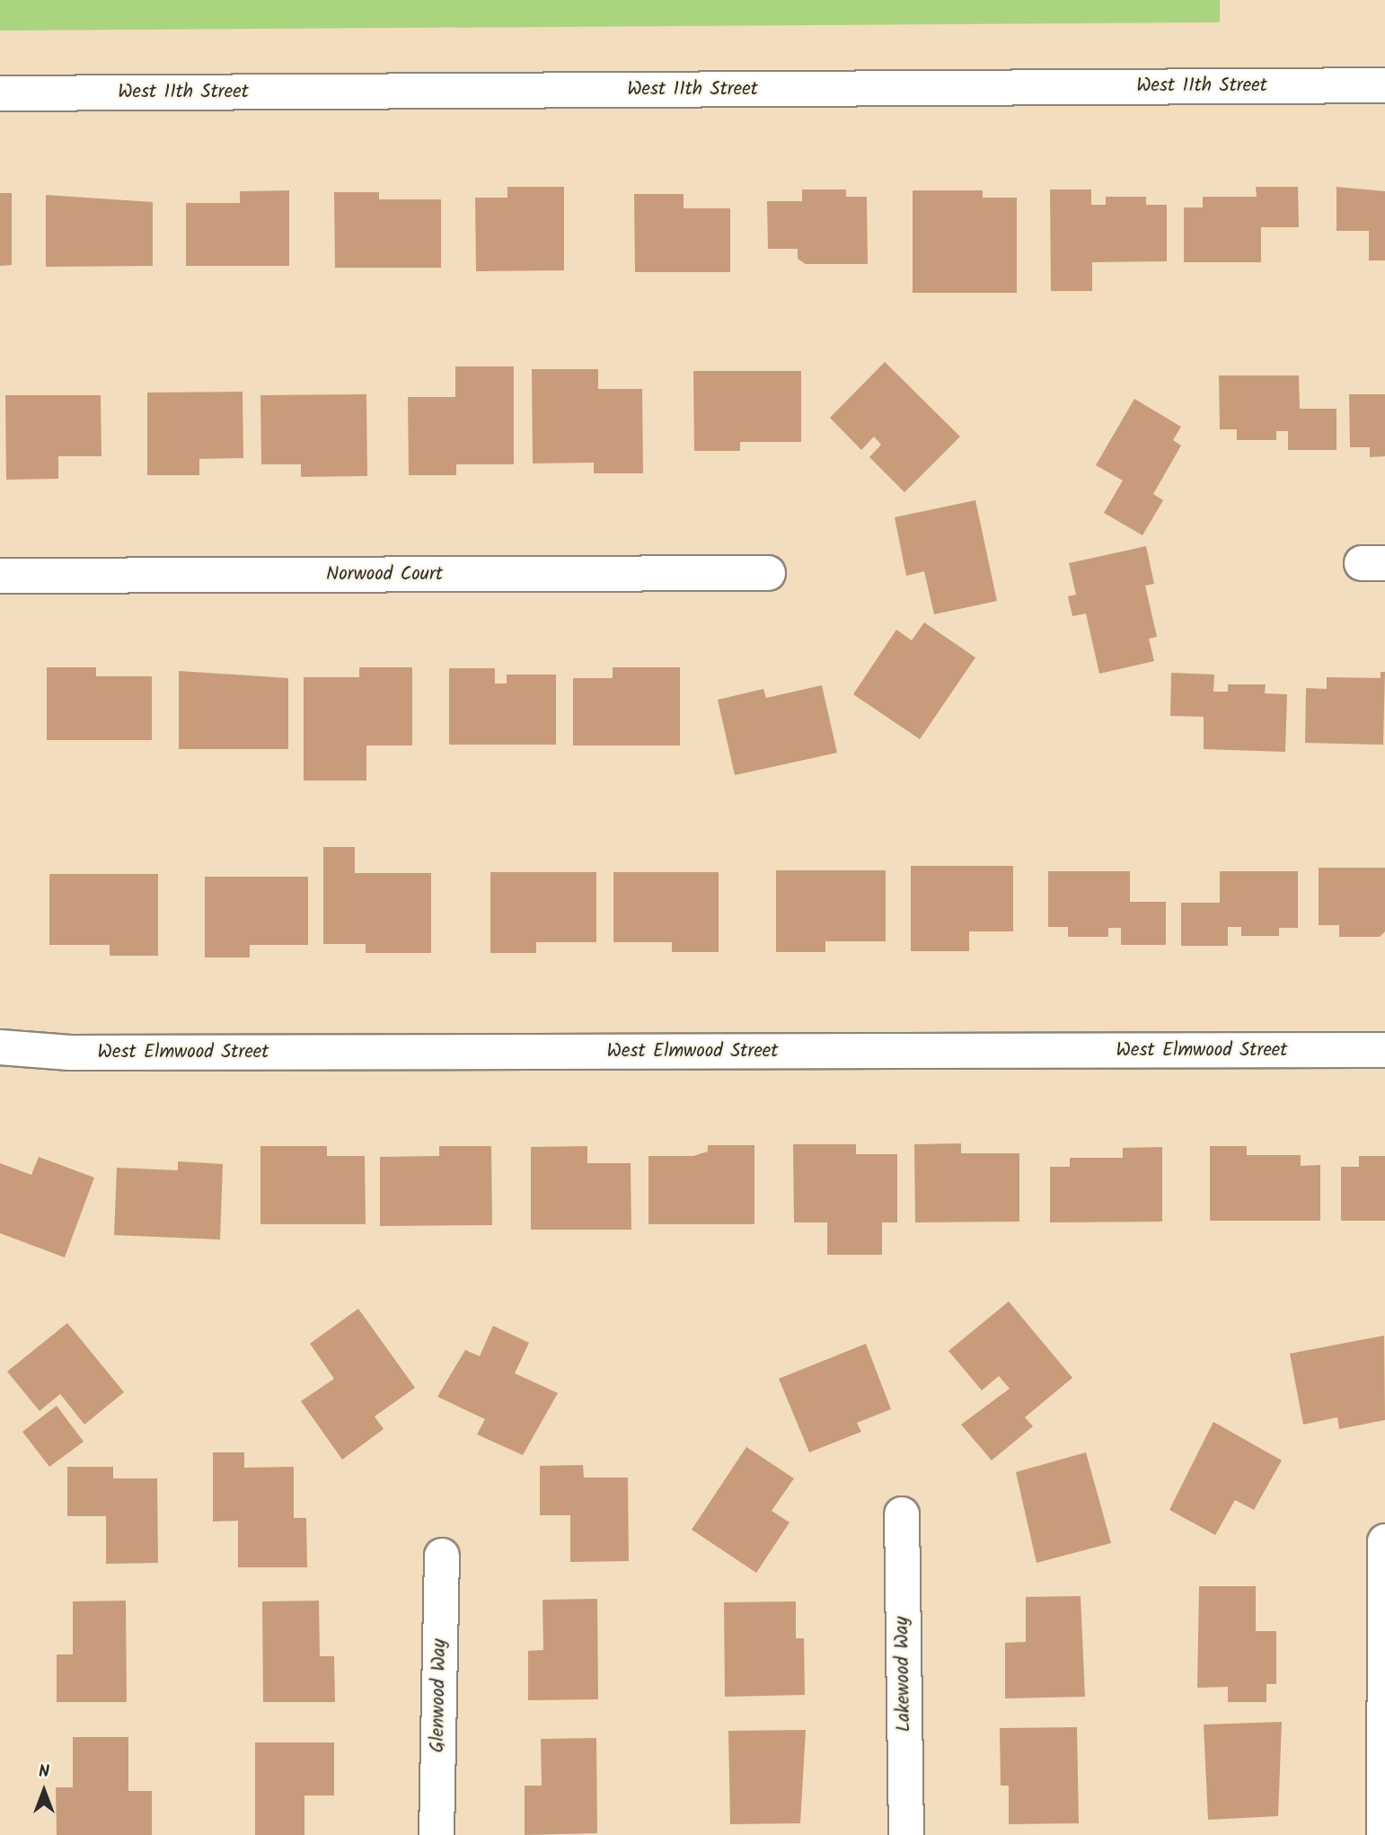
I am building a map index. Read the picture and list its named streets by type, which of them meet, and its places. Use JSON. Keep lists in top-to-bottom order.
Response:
{
  "streets": {
    "street": [
      "West 11th Street",
      "Norwood Court",
      "West Elmwood Street",
      "Lakewood Way",
      "Glenwood Way"
    ]
  },
  "north": "top"
}
